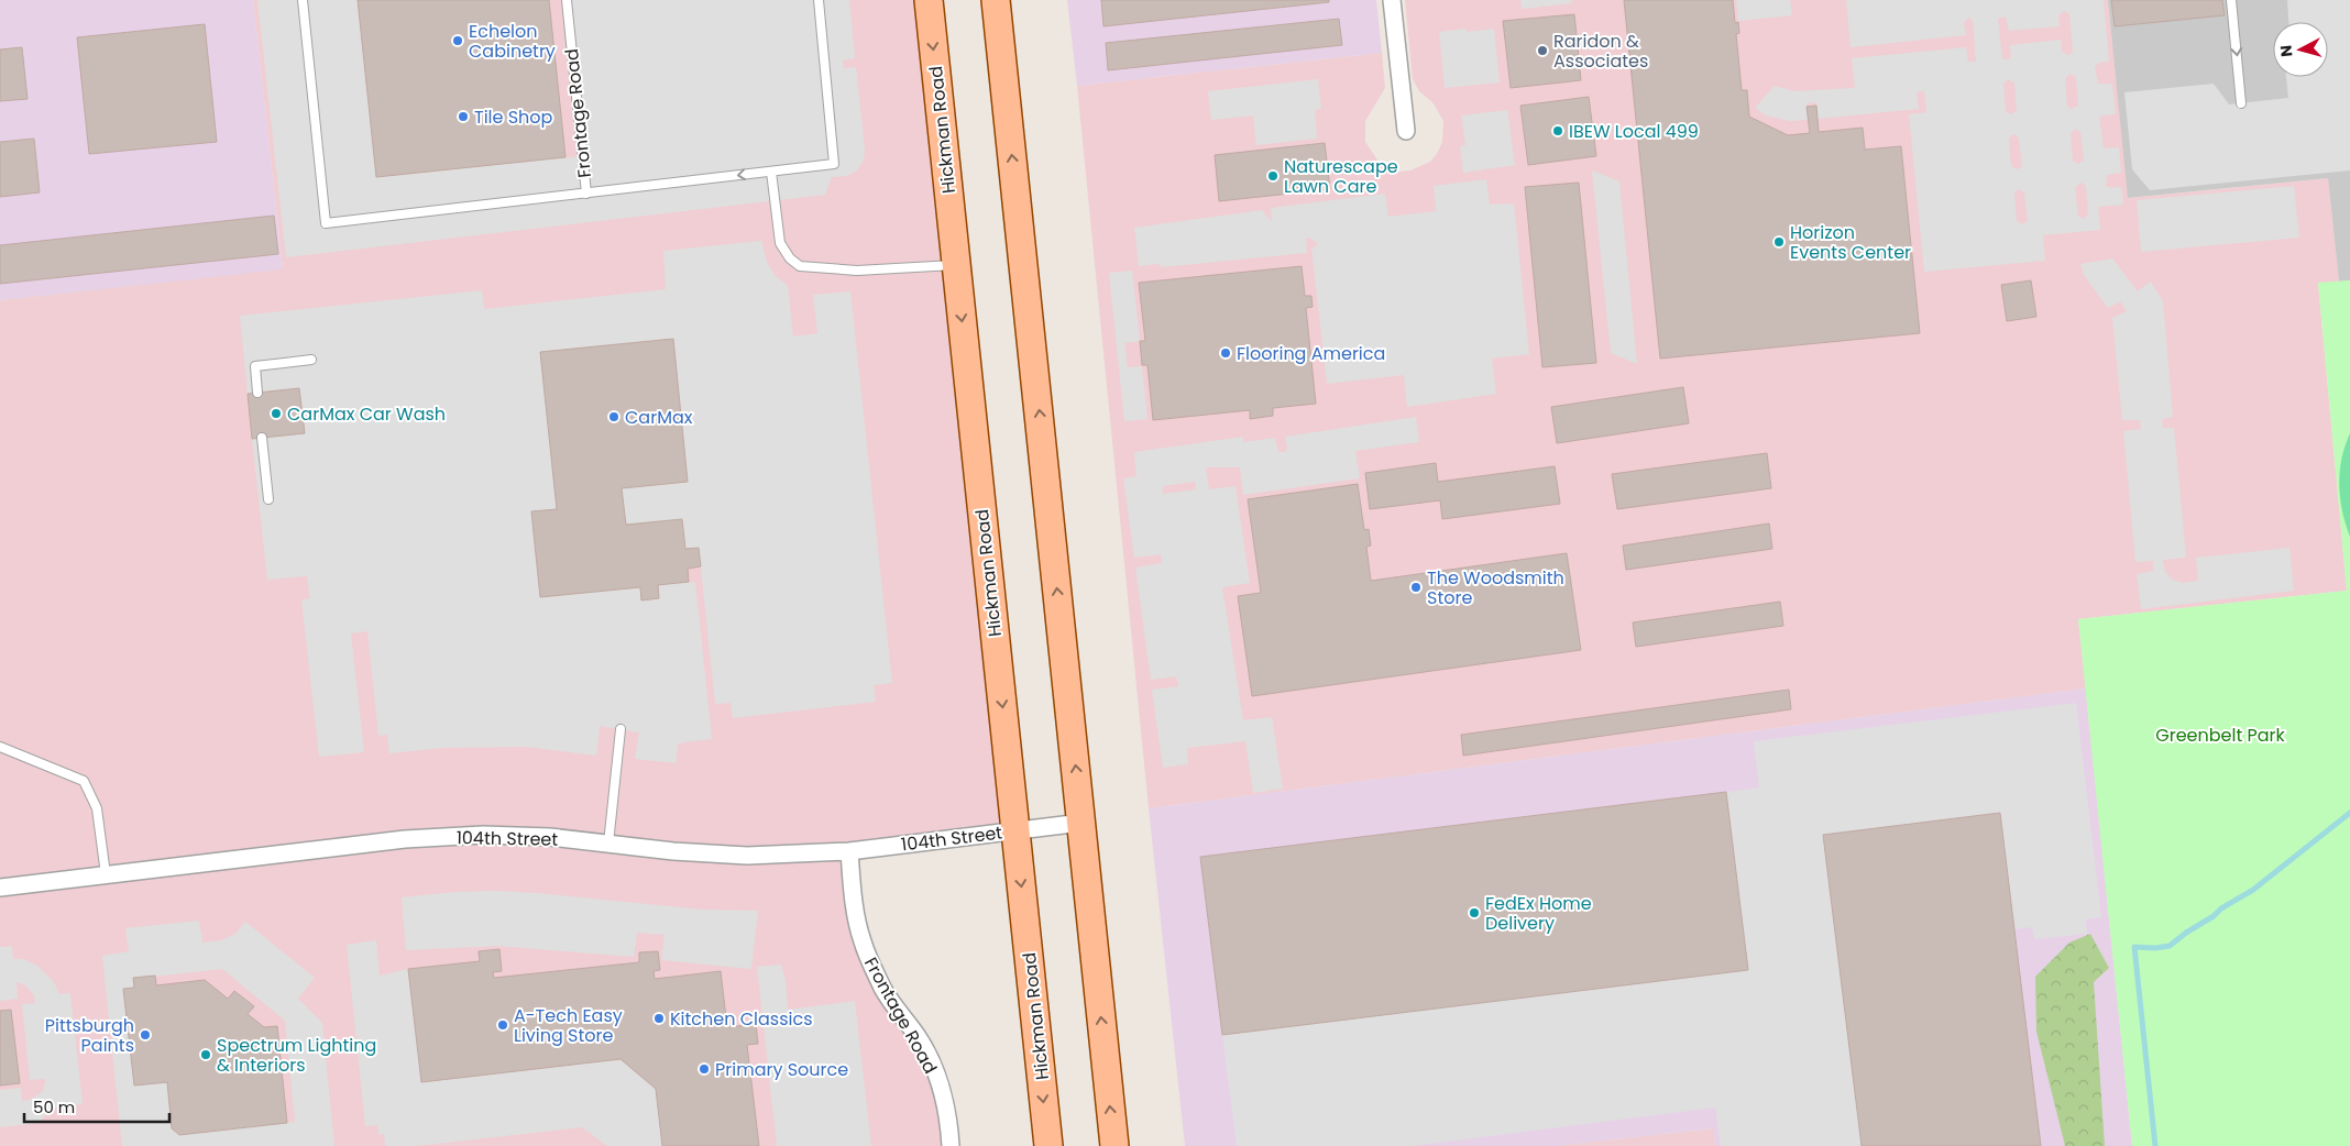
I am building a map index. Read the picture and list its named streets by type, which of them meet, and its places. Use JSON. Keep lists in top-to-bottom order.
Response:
{
  "streets": {
    "main road": ["Hickman Road"],
    "street": ["Frontage Road", "104th Street"]
  },
  "crossings": [
    ["Frontage Road", "104th Street"],
    ["Hickman Road", "104th Street"]
  ],
  "parks": ["Greenbelt Park"],
  "places": [
    "Echelon Cabinetry",
    "Raridon & Associates",
    "Tile Shop",
    "IBEW Local 499",
    "Naturescape Lawn Care",
    "Horizon Events Center",
    "Flooring America",
    "CarMax Car Wash",
    "CarMax",
    "The Woodsmith Store",
    "FedEx Home Delivery",
    "Kitchen Classics",
    "A-Tech Easy Living Store",
    "Pittsburgh Paints",
    "Spectrum Lighting & Interiors",
    "Primary Source"
  ],
  "scale_bar": "50 m",
  "north": "left"
}
